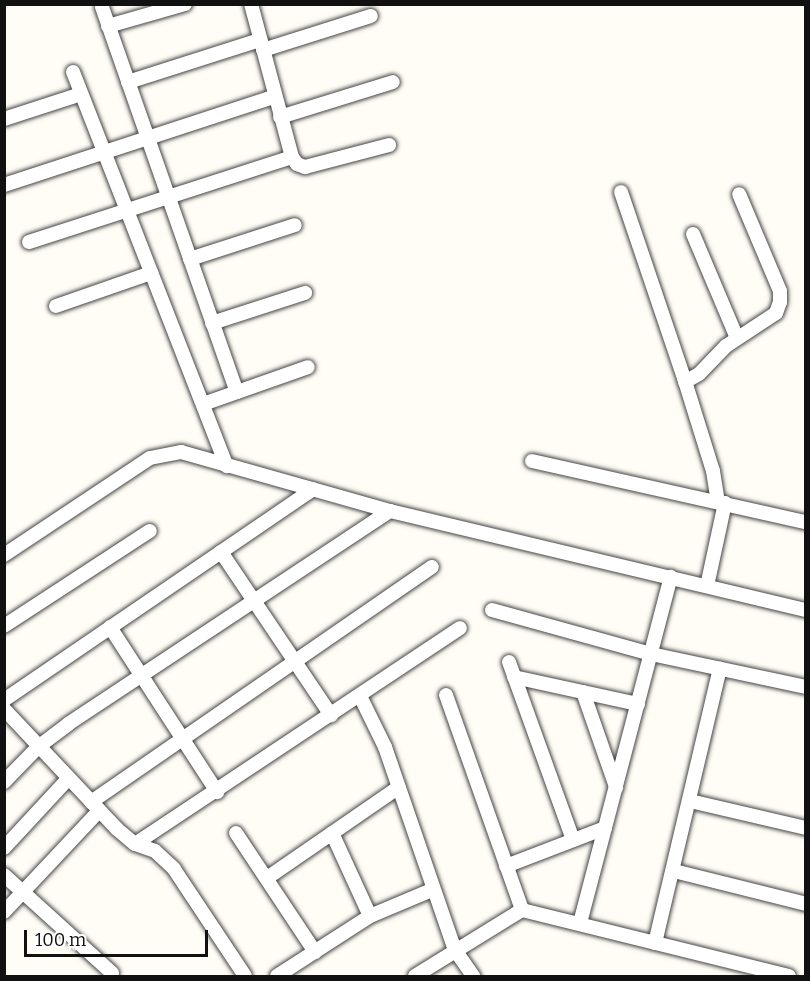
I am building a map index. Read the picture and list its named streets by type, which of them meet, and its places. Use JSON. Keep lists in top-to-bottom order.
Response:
{
  "scale_bar": "100 m"
}
